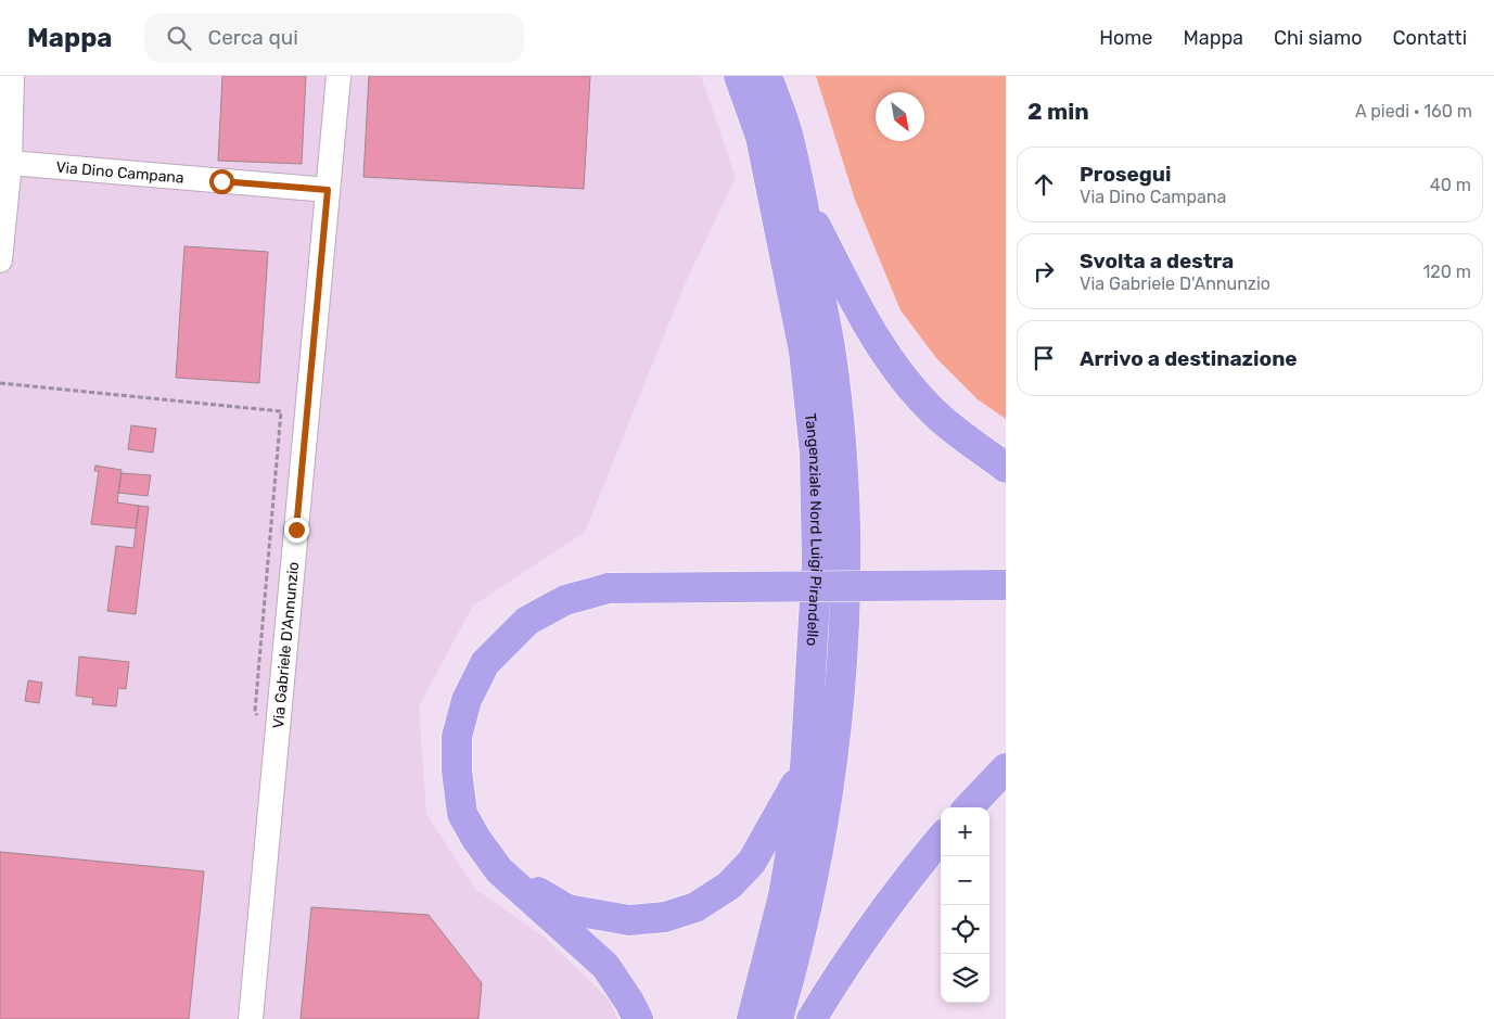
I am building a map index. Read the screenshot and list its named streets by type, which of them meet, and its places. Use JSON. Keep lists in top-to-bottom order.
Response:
{
  "streets": {
    "highway": ["Tangenziale Nord Luigi Pirandello"],
    "street": ["Via Dino Campana", "Via Gabriele D'Annunzio"]
  },
  "crossings": [
    ["Via Dino Campana", "Via Gabriele D'Annunzio"]
  ],
  "north": "bottom right",
  "page": {
    "header": "Mappa",
    "search": "Cerca qui",
    "nav": [
      "Home",
      "Mappa",
      "Chi siamo",
      "Contatti"
    ],
    "heading": ["2 min", "A piedi · 160 m"],
    "list": [
      ["Prosegui", "Via Dino Campana", "40 m"],
      ["Svolta a destra", "Via Gabriele D'Annunzio", "120 m"],
      "Arrivo a destinazione"
    ],
    "map_buttons": ["+", "−"]
  }
}
